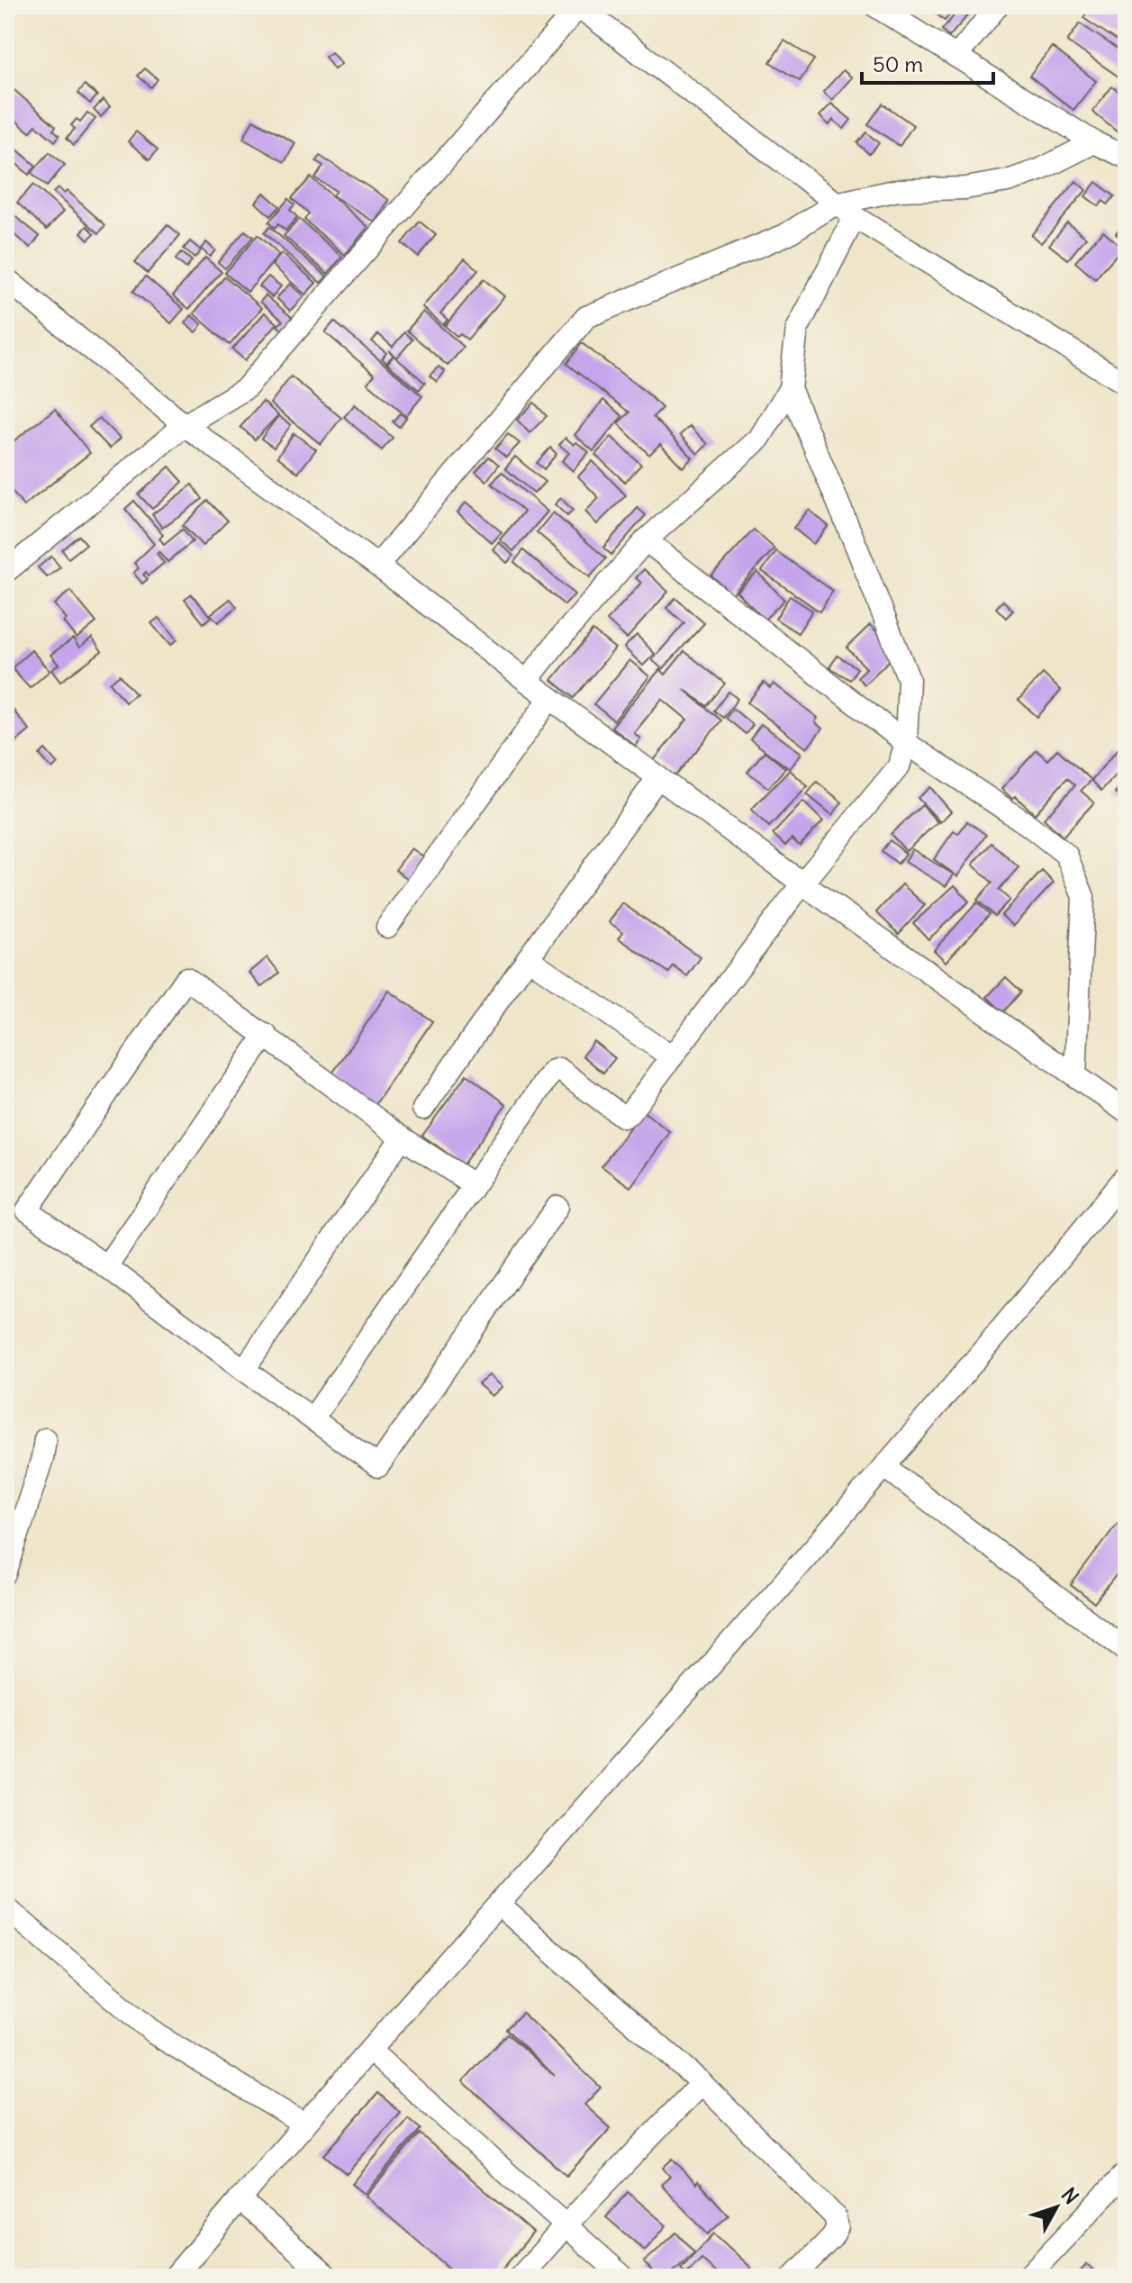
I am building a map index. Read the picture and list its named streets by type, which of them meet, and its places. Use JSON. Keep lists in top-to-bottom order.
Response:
{
  "scale_bar": "50 m",
  "north": "top right"
}
